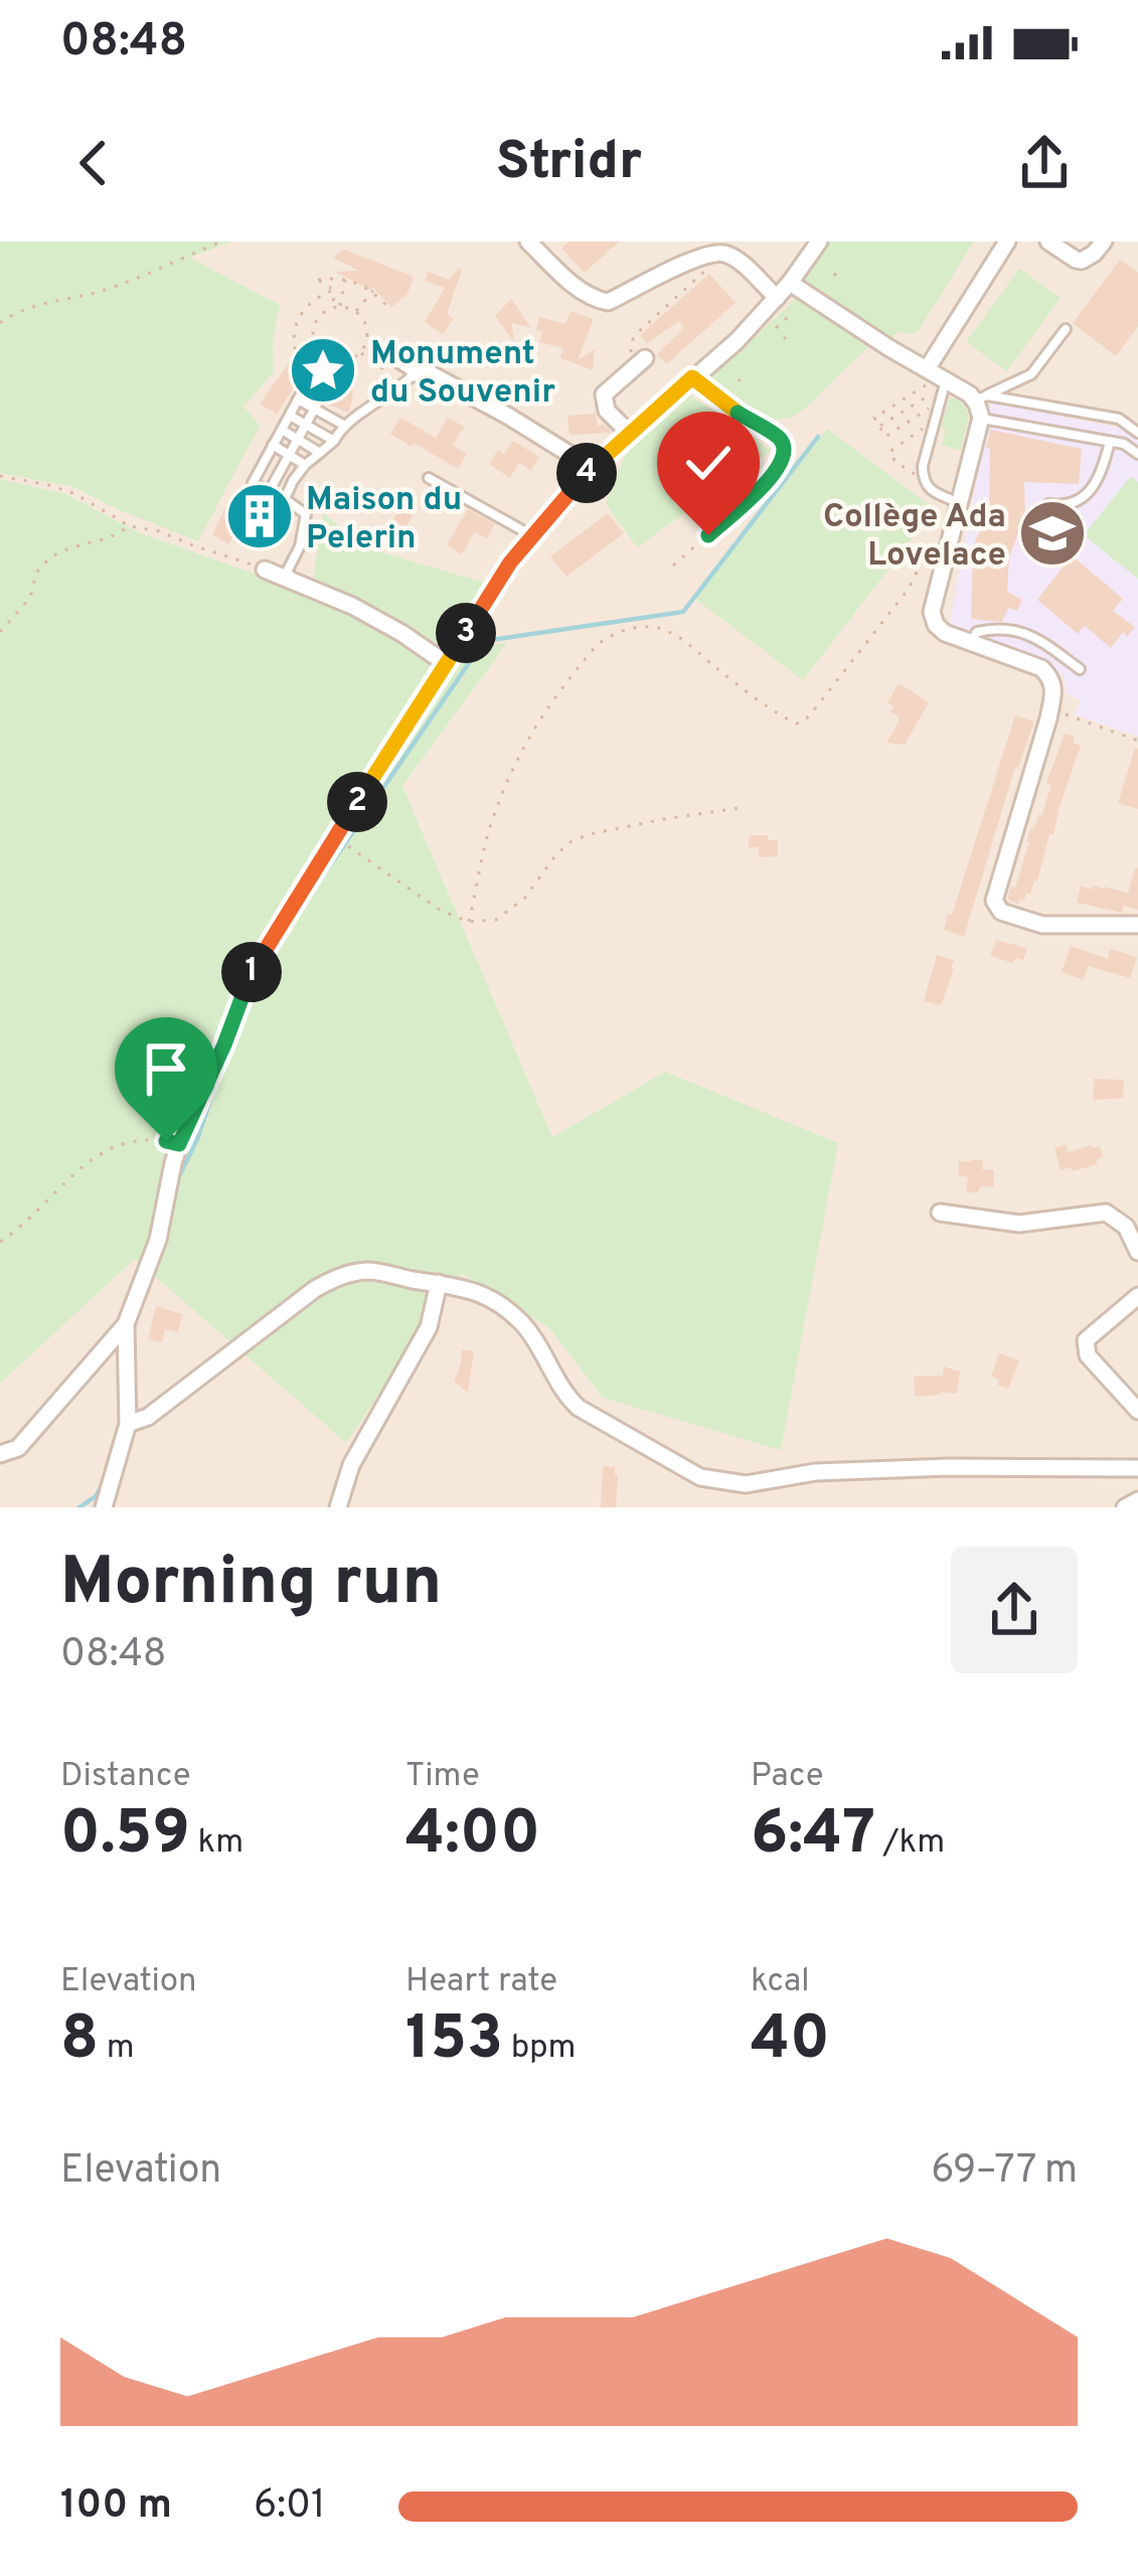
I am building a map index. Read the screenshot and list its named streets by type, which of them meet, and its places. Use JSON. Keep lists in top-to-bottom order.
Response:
{
  "places": {
    "place": ["Monument du Souvenir"],
    "building": ["Maison du Pelerin"],
    "school or university": ["Collège Ada Lovelace"]
  },
  "page": {
    "status": "08:48",
    "header": "Stridr",
    "pins": [
      "4",
      "3",
      "2",
      "1"
    ],
    "heading": ["Morning run", "08:48"],
    "stats": [
      ["Distance", "0.59 km"],
      ["Time", "4:00"],
      ["Pace", "6:47 /km"],
      ["Elevation", "8 m"],
      ["Heart rate", "153 bpm"],
      ["kcal", "40"]
    ],
    "chart": ["Elevation", "69–77 m"],
    "list": [
      {
        "name": "100 m",
        "note": "6:01"
      }
    ]
  }
}
